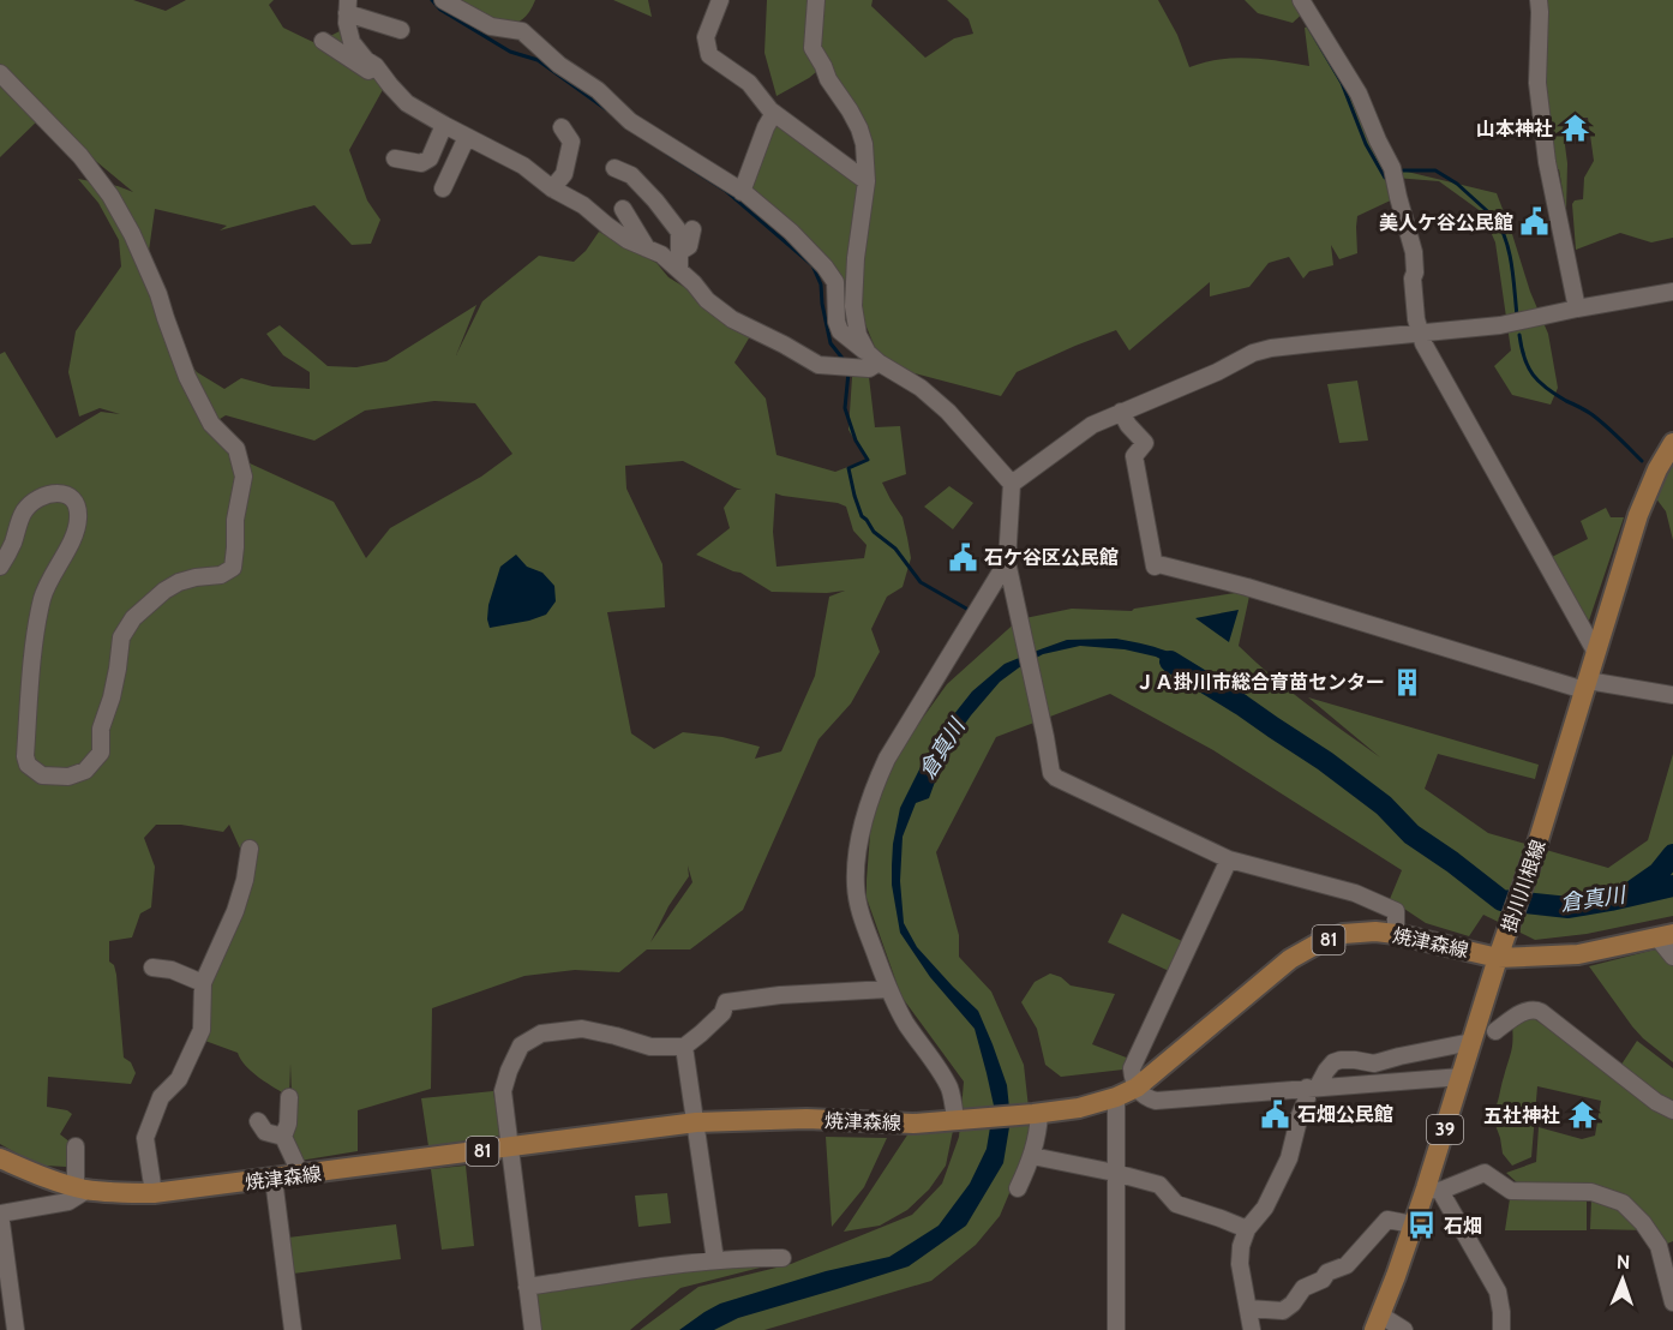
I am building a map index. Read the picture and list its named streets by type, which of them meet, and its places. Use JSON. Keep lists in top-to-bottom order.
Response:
{
  "streets": {
    "main road": [
      "掛川川根線",
      "81",
      "焼津森線",
      "39"
    ]
  },
  "crossings": [
    ["掛川川根線", "焼津森線"]
  ],
  "water": ["倉真川"],
  "places": {
    "temple": ["山本神社", "五社神社"],
    "public building": ["美人ケ谷公民館", "石ケ谷区公民館", "石畑公民館"],
    "building": ["ＪＡ掛川市総合育苗センター"],
    "bus stop": ["石畑"]
  },
  "north": "top"
}
